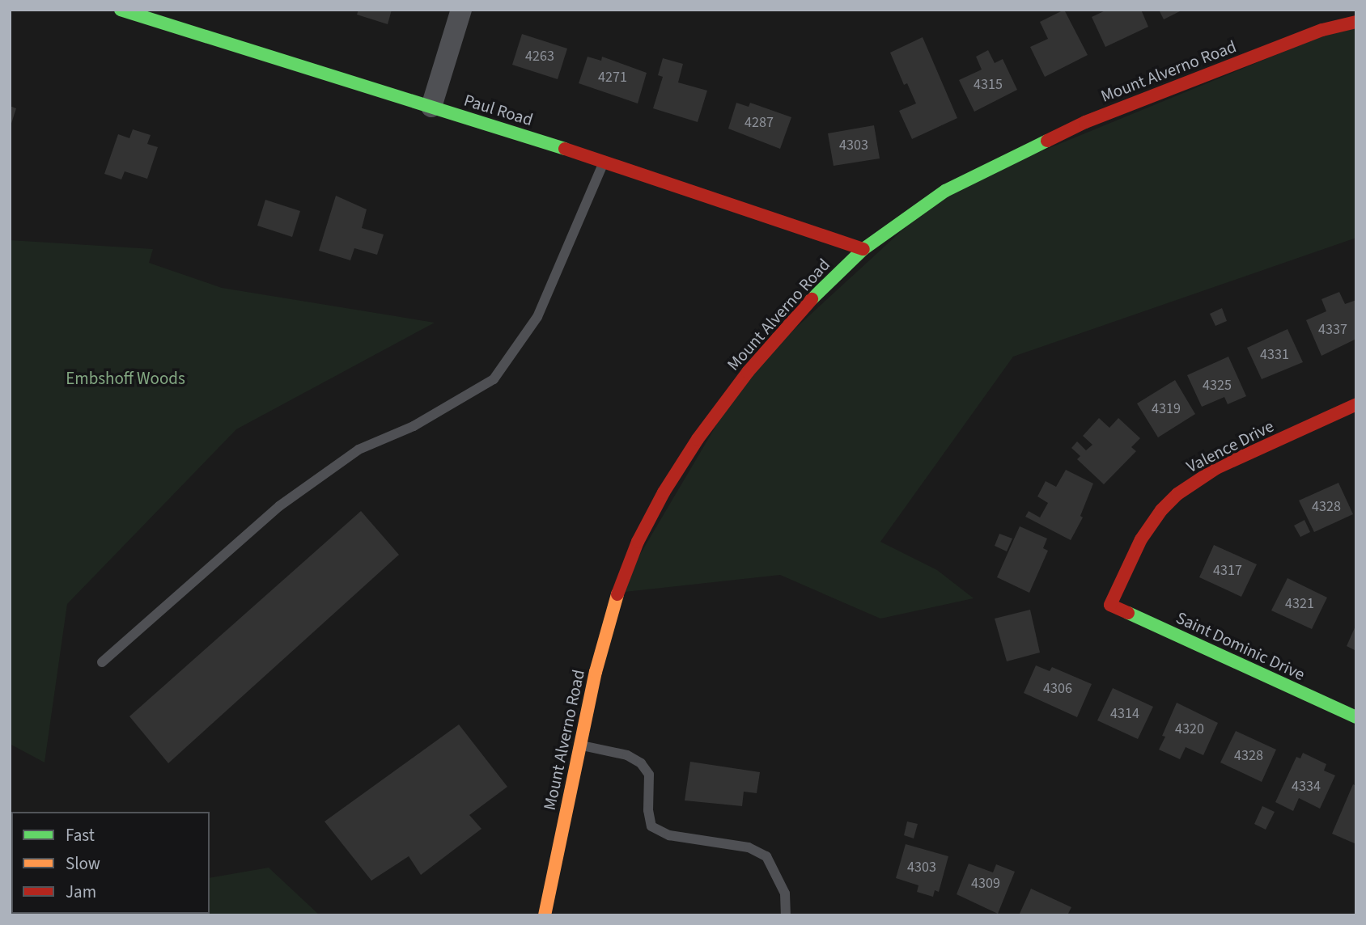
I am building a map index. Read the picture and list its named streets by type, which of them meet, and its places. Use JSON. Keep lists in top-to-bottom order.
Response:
{
  "streets": {
    "street": [
      "Mount Alverno Road",
      "Paul Road",
      "Valence Drive",
      "Saint Dominic Drive"
    ]
  },
  "crossings": [
    ["Mount Alverno Road", "Paul Road"],
    ["Valence Drive", "Saint Dominic Drive"]
  ],
  "parks": ["Embshoff Woods"],
  "house_numbers": [
    "4263",
    "4271",
    "4315",
    "4287",
    "4303",
    "4337",
    "4331",
    "4325",
    "4319",
    "4328",
    "4317",
    "4321",
    "4306",
    "4314",
    "4320",
    "4328",
    "4334",
    "4303",
    "4309"
  ],
  "legend": ["Fast", "Slow", "Jam"]
}
